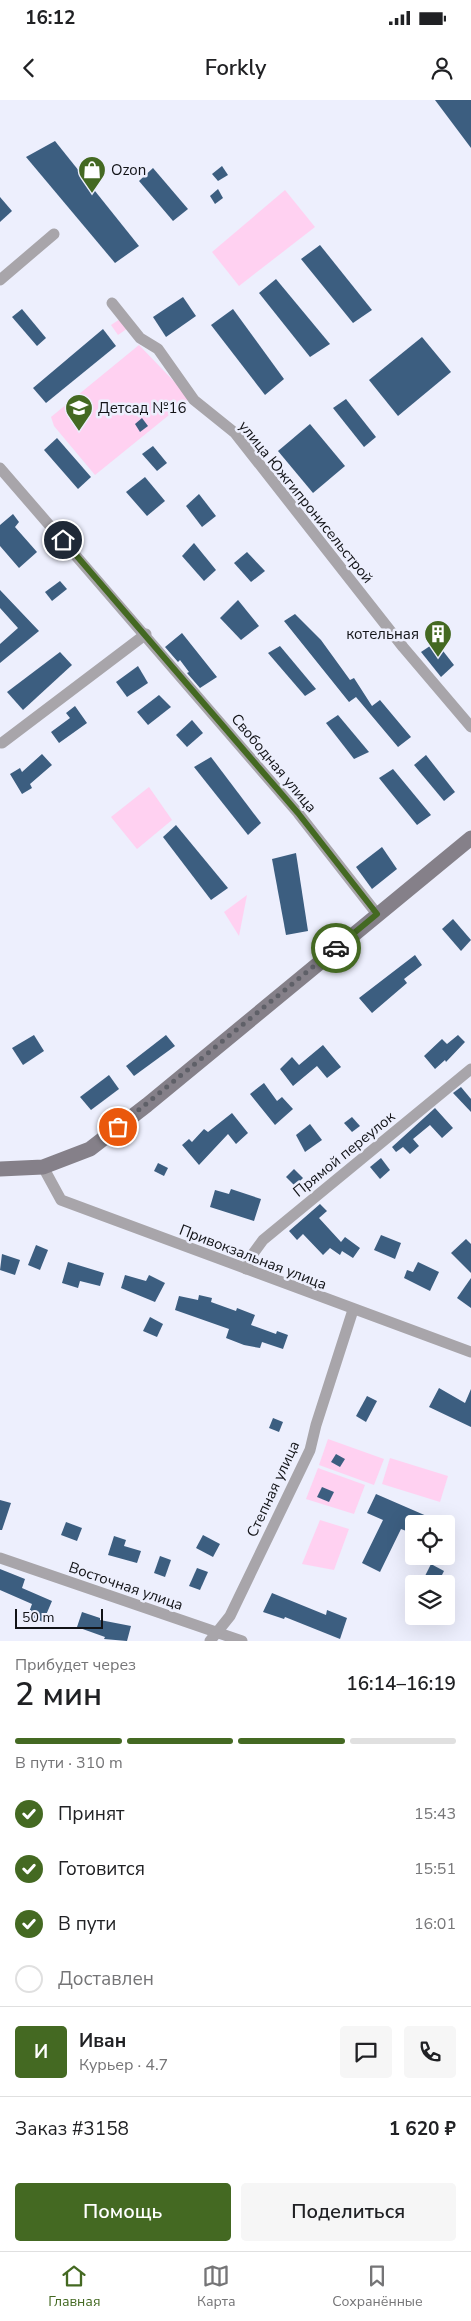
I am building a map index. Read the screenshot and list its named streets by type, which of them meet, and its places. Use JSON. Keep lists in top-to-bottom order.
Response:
{
  "streets": {
    "street": [
      "улица Южгипронисельстрой",
      "Свободная улица",
      "Прямой переулок",
      "Привокзальная улица",
      "Степная улица",
      "Восточная улица"
    ]
  },
  "crossings": [
    ["Прямой переулок", "Привокзальная улица"],
    ["Привокзальная улица", "Степная улица"],
    ["Степная улица", "Восточная улица"]
  ],
  "places": {
    "shop": ["Ozon"],
    "school or university": ["Детсад №16"],
    "building": ["котельная"]
  },
  "scale_bar": "50 m",
  "page": {
    "status": "16:12",
    "header": "Forkly",
    "scale": "50 m",
    "heading": ["2 мин", "Прибудет через", "16:14–16:19"],
    "panel": [
      "Иван",
      "Курьер · 4.7",
      "Заказ #3158",
      "1 620 ₽"
    ],
    "bar": "В пути · 310 m",
    "list": [
      ["Принят", "15:43"],
      ["Готовится", "15:51"],
      ["В пути", "16:01"],
      "Доставлен"
    ],
    "round": "И",
    "buttons": ["Помощь", "Поделиться"],
    "tabs": ["Главная", "Карта", "Сохранённые"]
  }
}
